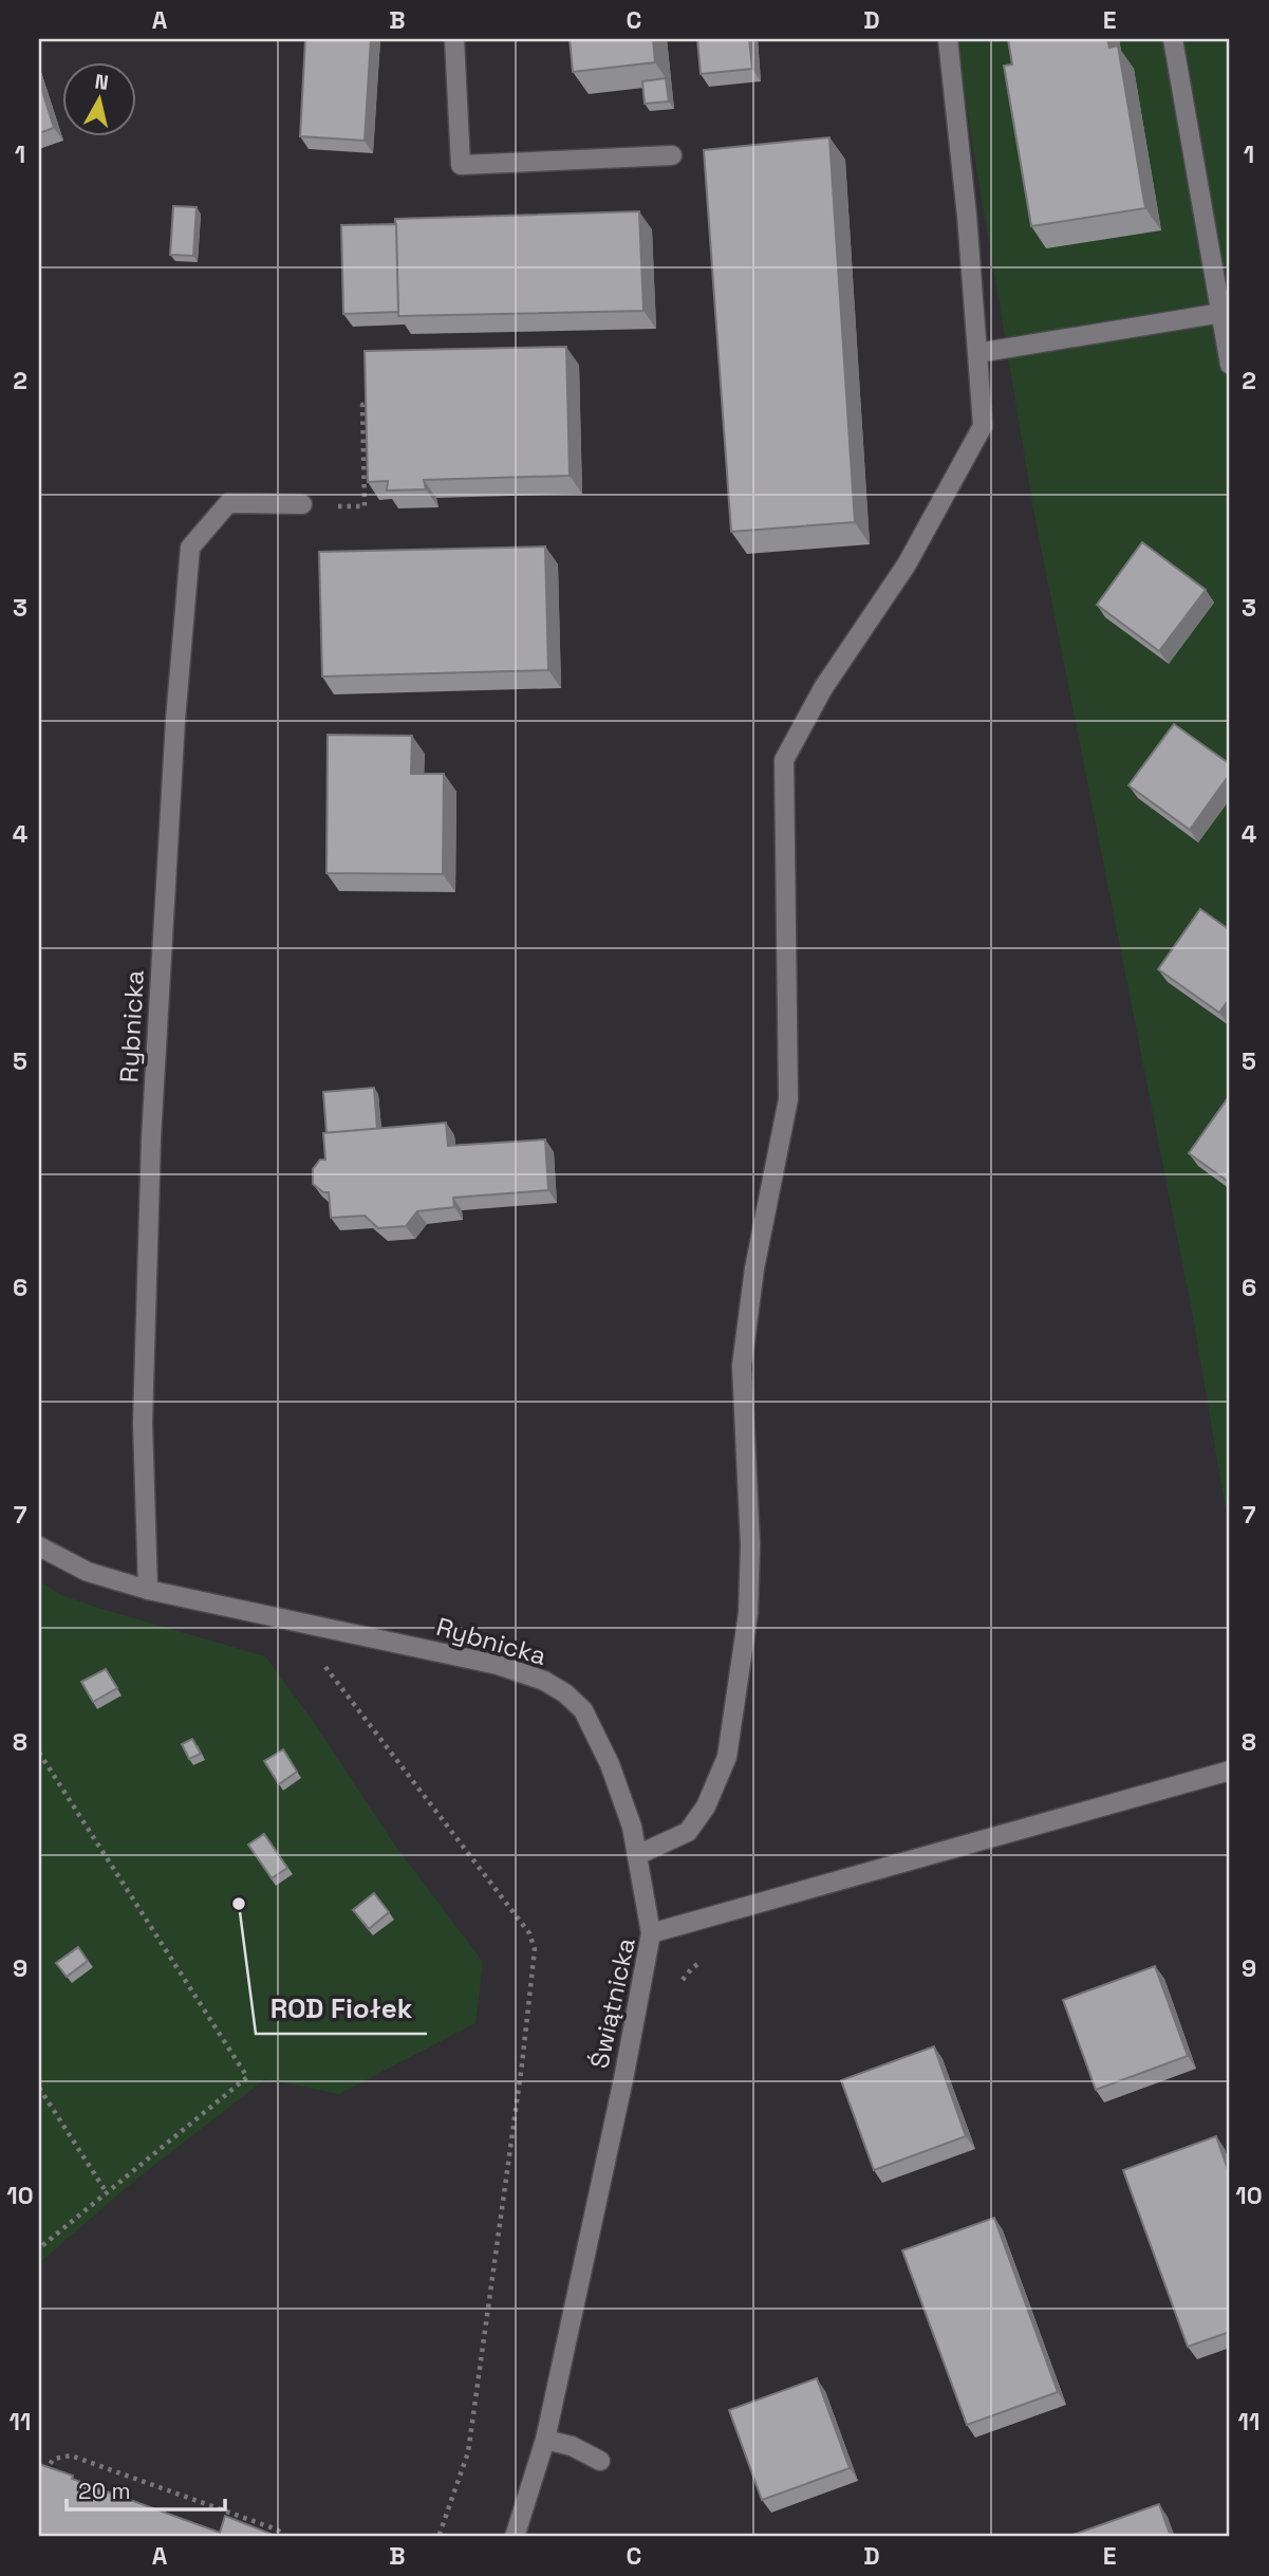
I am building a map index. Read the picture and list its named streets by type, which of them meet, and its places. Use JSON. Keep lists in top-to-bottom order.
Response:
{
  "streets": {
    "street": ["Rybnicka", "Świątnicka"]
  },
  "crossings": [
    ["Rybnicka", "Świątnicka"]
  ],
  "places": ["ROD Fiołek"],
  "scale_bar": "20 m",
  "north": "top",
  "grid": {
    "columns": [
      "A",
      "B",
      "C",
      "D",
      "E"
    ],
    "rows": [
      "1",
      "2",
      "3",
      "4",
      "5",
      "6",
      "7",
      "8",
      "9",
      "10",
      "11"
    ]
  }
}
